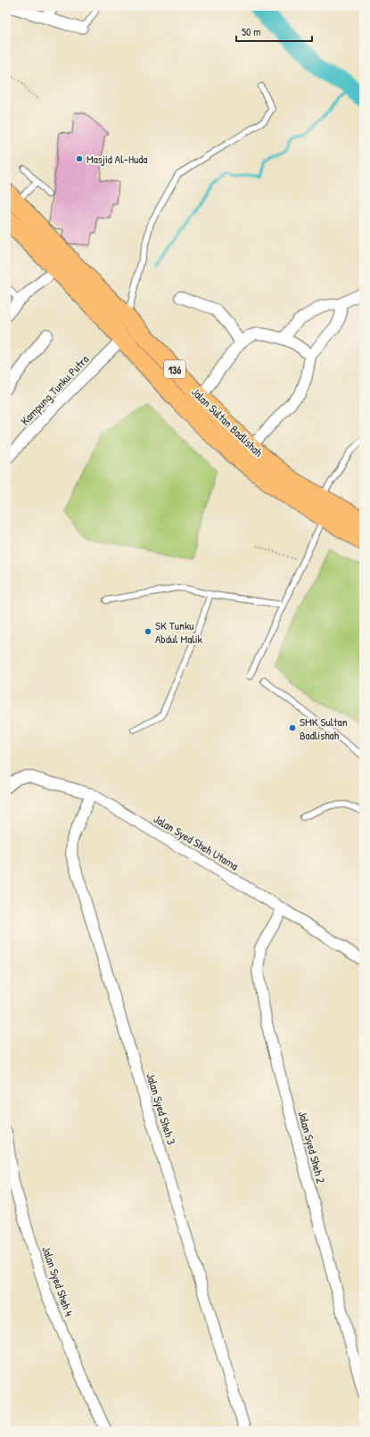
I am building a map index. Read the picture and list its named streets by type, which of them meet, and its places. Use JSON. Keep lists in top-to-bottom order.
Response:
{
  "streets": {
    "main road": ["136", "Jalan Sultan Badlishah"],
    "street": [
      "Kampung Tunku Putra",
      "Jalan Syed Sheh Utama",
      "Jalan Syed Sheh 3",
      "Jalan Syed Sheh 2",
      "Jalan Syed Sheh 4"
    ]
  },
  "crossings": [
    ["Kampung Tunku Putra", "Jalan Sultan Badlishah"],
    ["Jalan Syed Sheh Utama", "Jalan Syed Sheh 3"],
    ["Jalan Syed Sheh Utama", "Jalan Syed Sheh 2"]
  ],
  "places": ["Masjid Al-Huda", "SK Tunku Abdul Malik", "SMK Sultan Badlishah"],
  "scale_bar": "50 m"
}
